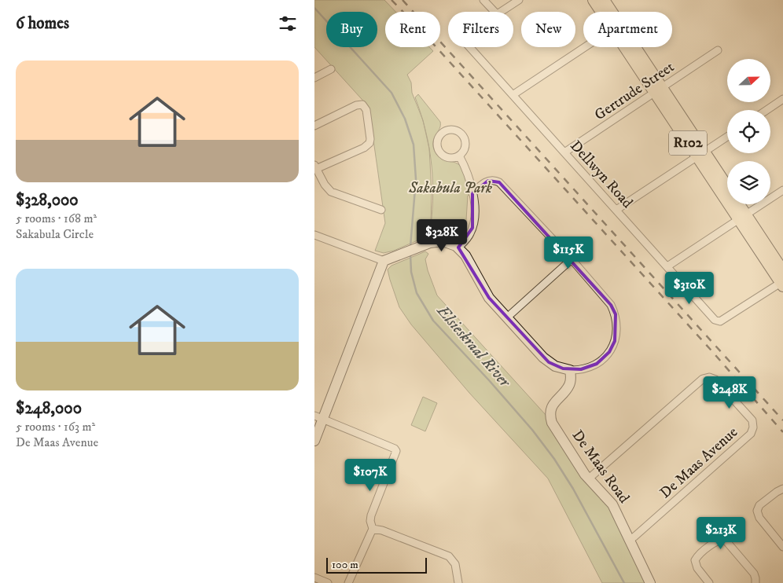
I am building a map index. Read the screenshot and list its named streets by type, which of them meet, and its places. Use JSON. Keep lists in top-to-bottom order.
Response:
{
  "streets": {
    "main road": ["R102"],
    "street": [
      "Gertrude Street",
      "Dellwyn Road",
      "De Maas Avenue",
      "De Maas Road"
    ]
  },
  "crossings": [
    ["Gertrude Street", "R102"],
    ["Gertrude Street", "Dellwyn Road"],
    ["R102", "Dellwyn Road"],
    ["De Maas Avenue", "De Maas Road"]
  ],
  "water": ["Elsieskraal River"],
  "parks": ["Sakabula Park"],
  "scale_bar": "100 m",
  "north": "right",
  "page": {
    "heading": "6 homes",
    "chip": [
      "Buy",
      "Rent",
      "Filters",
      "New",
      "Apartment"
    ],
    "list": [
      {
        "name": "$328,000",
        "note": "5 rooms · 168 m² · Sakabula Circle"
      },
      {
        "name": "$248,000",
        "note": "5 rooms · 163 m² · De Maas Avenue"
      }
    ],
    "price": [
      "$328K",
      "$115K",
      "$310K",
      "$248K",
      "$107K",
      "$213K"
    ],
    "scale": "100 m"
  }
}
